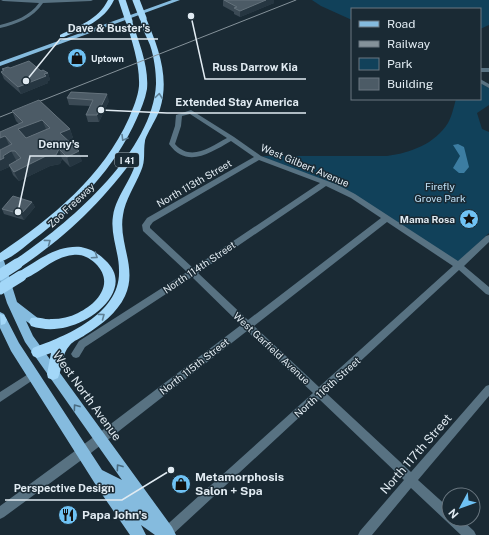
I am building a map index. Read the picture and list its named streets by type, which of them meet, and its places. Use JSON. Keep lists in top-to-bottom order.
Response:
{
  "streets": {
    "highway": ["I 41", "Zoo Freeway"],
    "main road": ["West North Avenue"],
    "street": [
      "West Gilbert Avenue",
      "North 113th Street",
      "North 114th Street",
      "West Garfield Avenue",
      "North 115th Street",
      "North 116th Street",
      "North 117th Street"
    ]
  },
  "crossings": [
    ["West Gilbert Avenue", "North 113th Street"],
    ["West Gilbert Avenue", "North 114th Street"],
    ["West Gilbert Avenue", "North 115th Street"],
    ["West Gilbert Avenue", "North 116th Street"],
    ["North 113th Street", "West Garfield Avenue"],
    ["North 114th Street", "West Garfield Avenue"],
    ["West Garfield Avenue", "North 115th Street"],
    ["West Garfield Avenue", "North 116th Street"],
    ["West Garfield Avenue", "North 117th Street"],
    ["North 115th Street", "West North Avenue"],
    ["North 116th Street", "West North Avenue"]
  ],
  "parks": ["Firefly Grove Park"],
  "places": {
    "other": [
      "Russ Darrow Kia",
      "Dave & Buster's",
      "Extended Stay America",
      "Denny's",
      "Perspective Design"
    ],
    "shop": ["Uptown", "Metamorphosis Salon + Spa"],
    "place": ["Mama Rosa"],
    "restaurant": ["Papa John's"]
  },
  "legend": [
    "Road",
    "Railway",
    "Park",
    "Building"
  ],
  "north": "bottom left"
}
